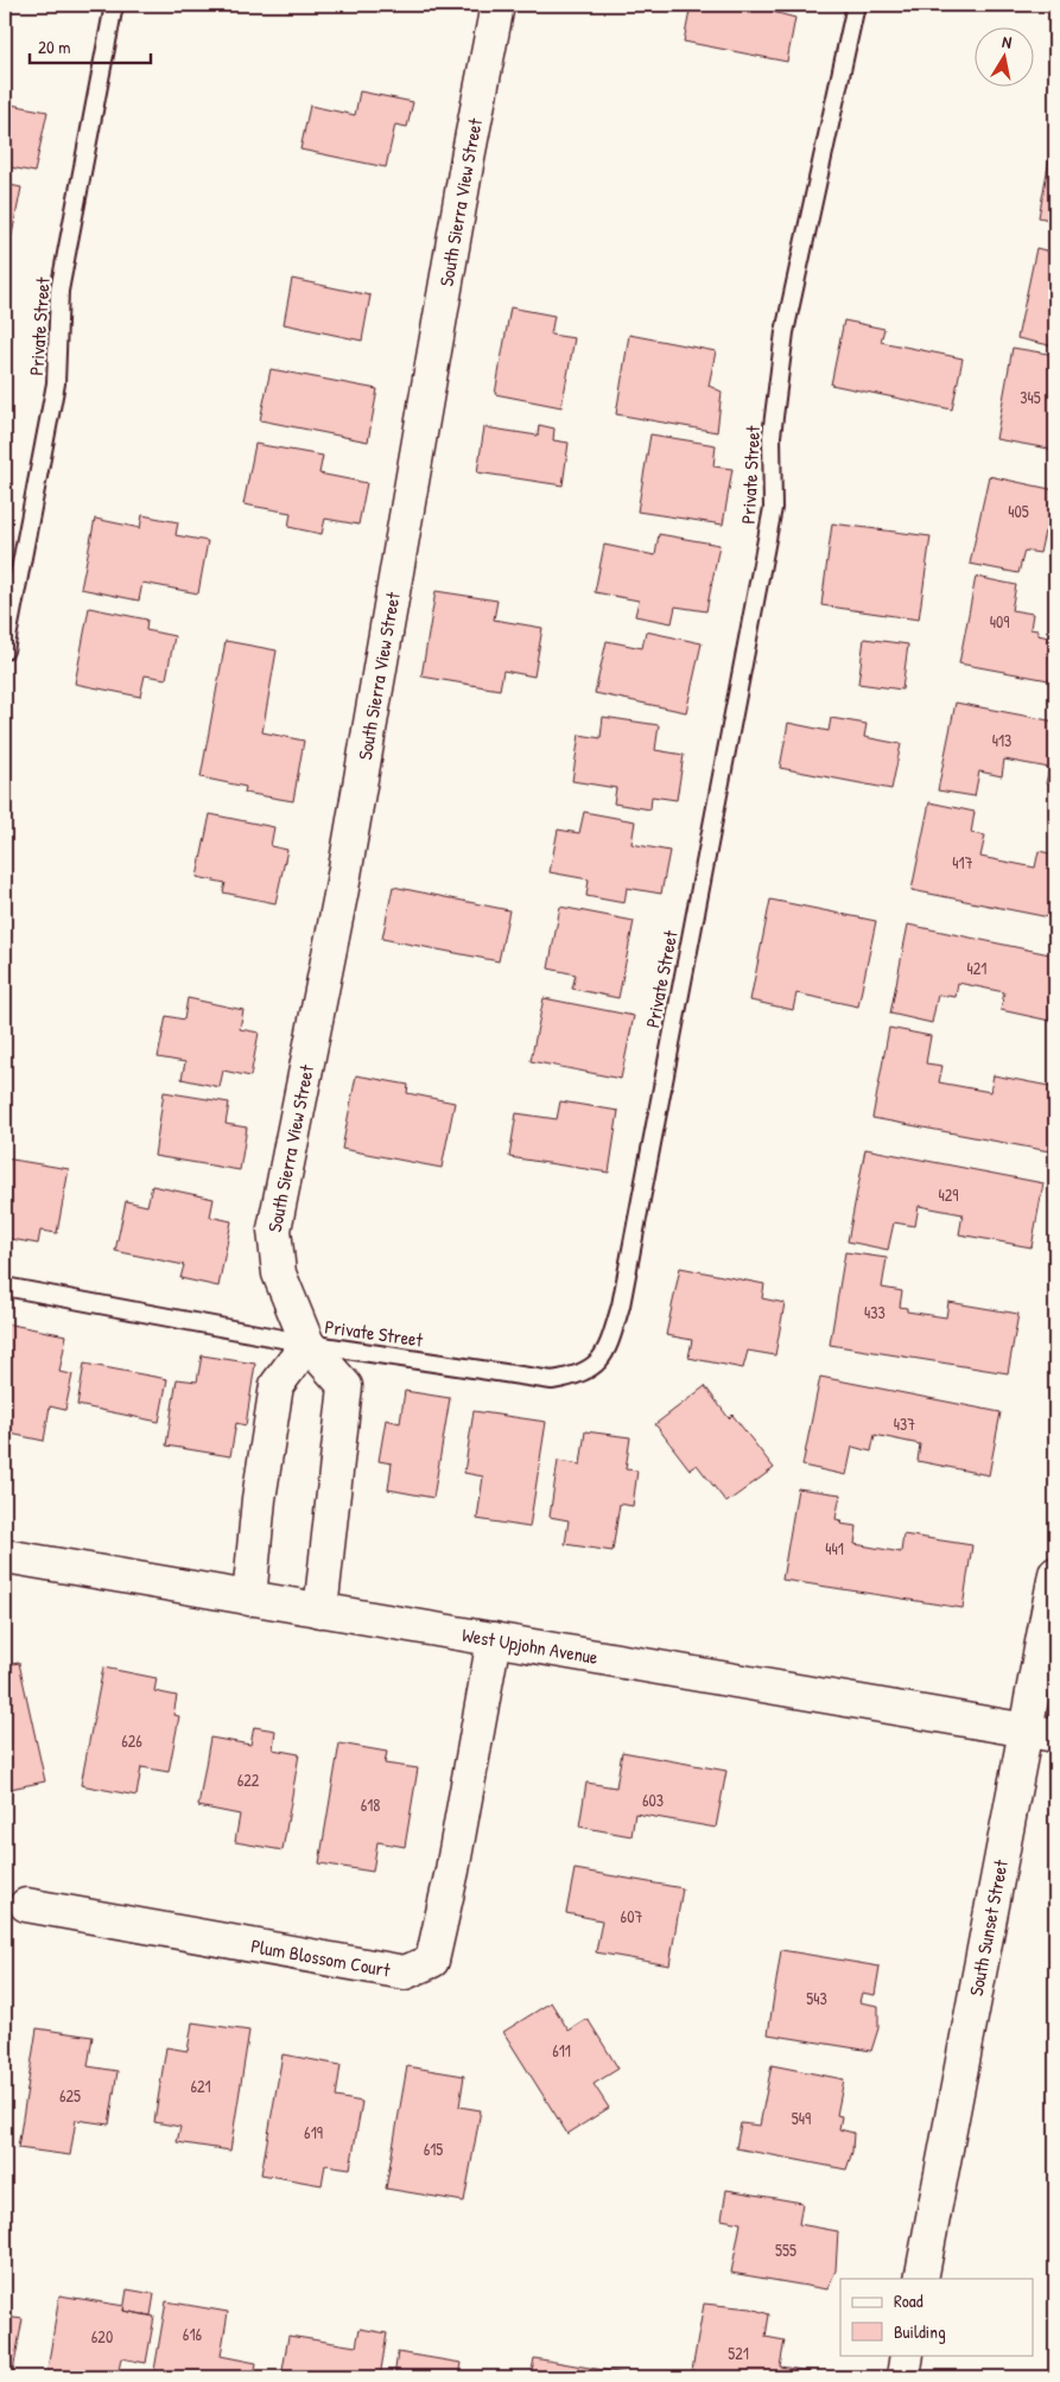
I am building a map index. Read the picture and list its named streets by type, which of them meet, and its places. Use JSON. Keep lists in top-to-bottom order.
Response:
{
  "streets": {
    "street": [
      "South Sierra View Street",
      "West Upjohn Avenue",
      "South Sunset Street",
      "Plum Blossom Court"
    ],
    "lane": ["Private Street"]
  },
  "crossings": [
    ["South Sierra View Street", "Private Street"],
    ["South Sierra View Street", "West Upjohn Avenue"],
    ["West Upjohn Avenue", "South Sunset Street"],
    ["West Upjohn Avenue", "Plum Blossom Court"]
  ],
  "house_numbers": [
    "345",
    "405",
    "409",
    "413",
    "417",
    "421",
    "429",
    "433",
    "437",
    "441",
    "626",
    "622",
    "603",
    "618",
    "607",
    "543",
    "611",
    "621",
    "625",
    "549",
    "619",
    "615",
    "555",
    "616",
    "620",
    "521"
  ],
  "legend": ["Road", "Building"],
  "scale_bar": "20 m",
  "north": "top"
}
